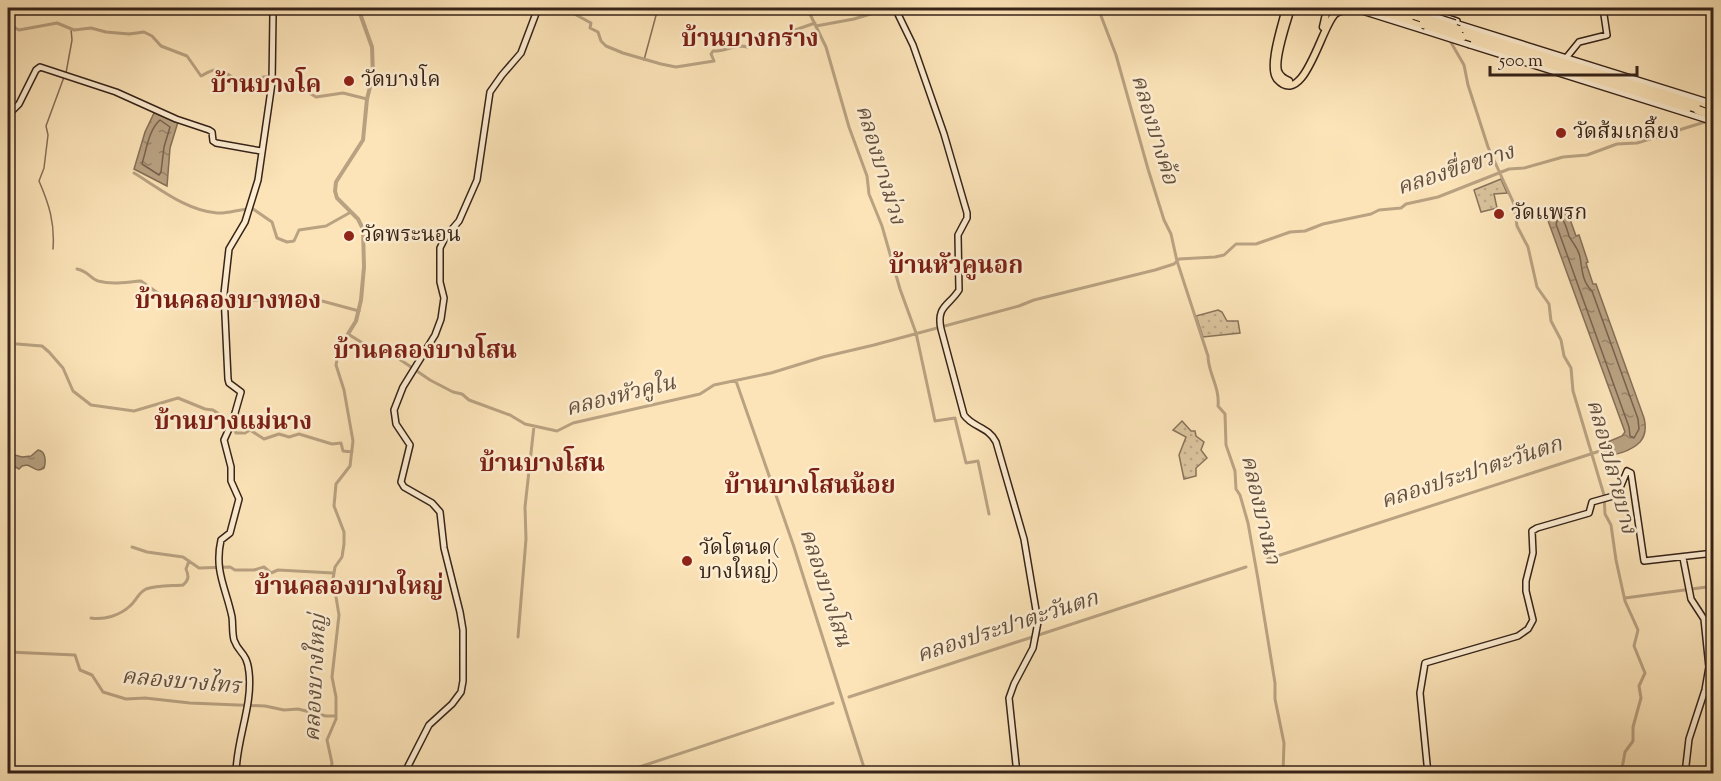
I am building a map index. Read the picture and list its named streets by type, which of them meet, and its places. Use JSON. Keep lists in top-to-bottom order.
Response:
{
  "districts": [
    "บ้านบางกร่าง",
    "บ้านบางโค",
    "บ้านหัวคูนอก",
    "บ้านคลองบางทอง",
    "บ้านคลองบางโสน",
    "บ้านบางแม่นาง",
    "บ้านบางโสน",
    "บ้านบางโสนน้อย",
    "บ้านคลองบางใหญ่"
  ],
  "water": [
    "คลองบางค้อ",
    "คลองบางม่วง",
    "คลองขื่อขวาง",
    "คลองหัวคูใน",
    "คลองปลายบาง",
    "คลองประปาตะวันตก",
    "คลองบางนา",
    "คลองบางโสน",
    "คลองบางใหญ่",
    "คลองบางไทร"
  ],
  "places": [
    "วัดบางโค",
    "วัดส้มเกลี้ยง",
    "วัดแพรก",
    "วัดพระนอน",
    "วัดโตนด( บางใหญ่)"
  ],
  "scale_bar": "500 m"
}
